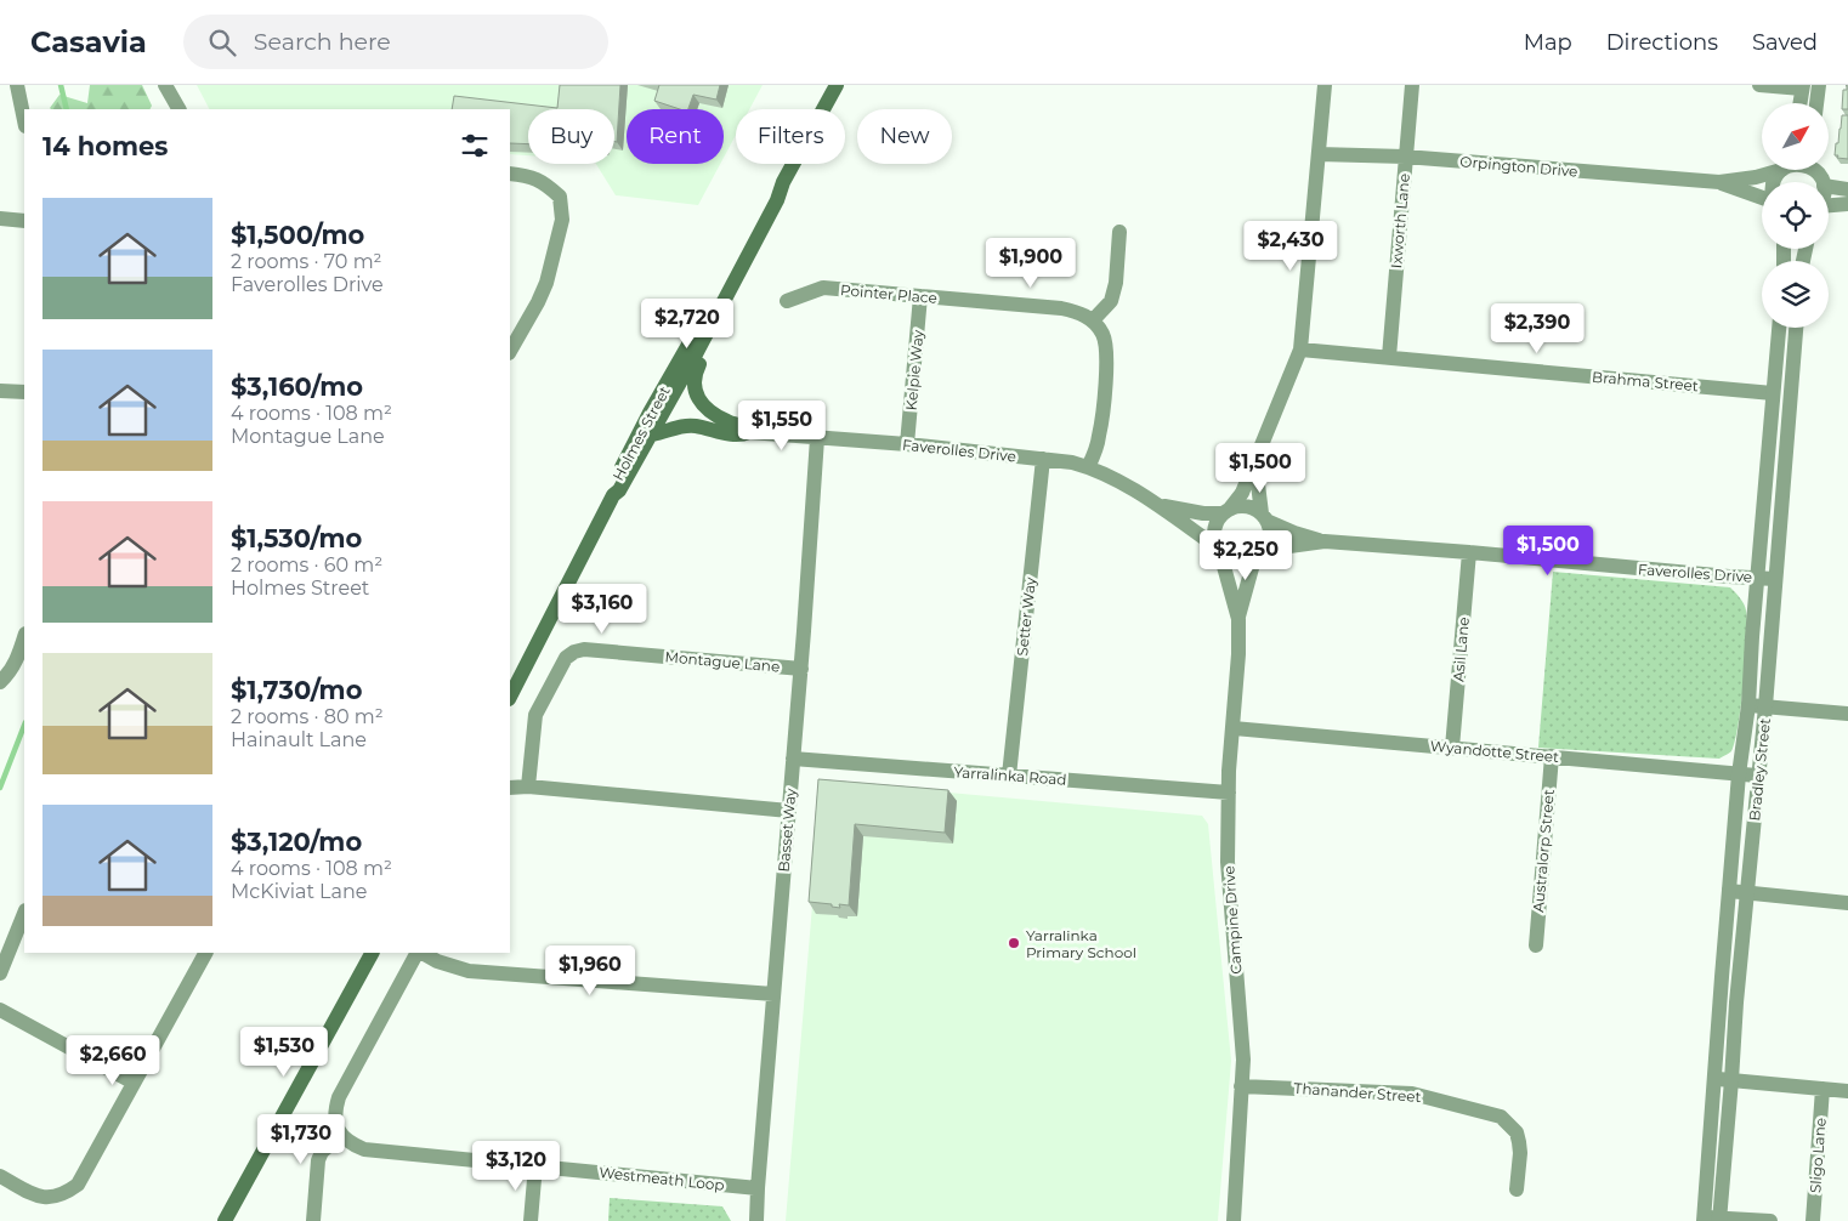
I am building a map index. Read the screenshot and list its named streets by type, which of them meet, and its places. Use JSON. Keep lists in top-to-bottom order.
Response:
{
  "streets": {
    "main road": ["Holmes Street"],
    "street": [
      "Orpington Drive",
      "Ixworth Lane",
      "Pointer Place",
      "Kelpie Way",
      "Brahma Street",
      "Faverolles Drive",
      "Setter Way",
      "Asil Lane",
      "Montague Lane",
      "Wyandotte Street",
      "Bradley Street",
      "Yarralinka Road",
      "Basset Way",
      "Australorp Street",
      "Campine Drive",
      "Thanander Street",
      "Sligo Lane",
      "Westmeath Loop"
    ]
  },
  "crossings": [
    ["Orpington Drive", "Ixworth Lane"],
    ["Ixworth Lane", "Brahma Street"],
    ["Pointer Place", "Kelpie Way"],
    ["Kelpie Way", "Faverolles Drive"],
    ["Brahma Street", "Bradley Street"],
    ["Faverolles Drive", "Setter Way"],
    ["Faverolles Drive", "Asil Lane"],
    ["Faverolles Drive", "Bradley Street"],
    ["Faverolles Drive", "Basset Way"],
    ["Faverolles Drive", "Campine Drive"],
    ["Setter Way", "Yarralinka Road"],
    ["Asil Lane", "Wyandotte Street"],
    ["Montague Lane", "Basset Way"],
    ["Wyandotte Street", "Bradley Street"],
    ["Wyandotte Street", "Australorp Street"],
    ["Wyandotte Street", "Campine Drive"],
    ["Yarralinka Road", "Basset Way"],
    ["Yarralinka Road", "Campine Drive"],
    ["Basset Way", "Westmeath Loop"],
    ["Campine Drive", "Thanander Street"]
  ],
  "places": ["Yarralinka Primary School"],
  "north": "top right",
  "page": {
    "header": "Casavia",
    "search": "Search here",
    "nav": ["Map", "Directions", "Saved"],
    "chip": [
      "Buy",
      "Rent",
      "Filters",
      "New"
    ],
    "heading": "14 homes",
    "list": [
      {
        "name": "$1,500/mo",
        "note": "2 rooms · 70 m² · Faverolles Drive"
      },
      {
        "name": "$3,160/mo",
        "note": "4 rooms · 108 m² · Montague Lane"
      },
      {
        "name": "$1,530/mo",
        "note": "2 rooms · 60 m² · Holmes Street"
      },
      {
        "name": "$1,730/mo",
        "note": "2 rooms · 80 m² · Hainault Lane"
      },
      {
        "name": "$3,120/mo",
        "note": "4 rooms · 108 m² · McKiviat Lane"
      }
    ],
    "price": [
      "$2,430",
      "$1,900",
      "$2,720",
      "$2,390",
      "$1,550",
      "$1,500",
      "$1,500",
      "$2,250",
      "$3,160",
      "$1,960",
      "$1,530",
      "$2,660",
      "$1,730",
      "$3,120"
    ]
  }
}
